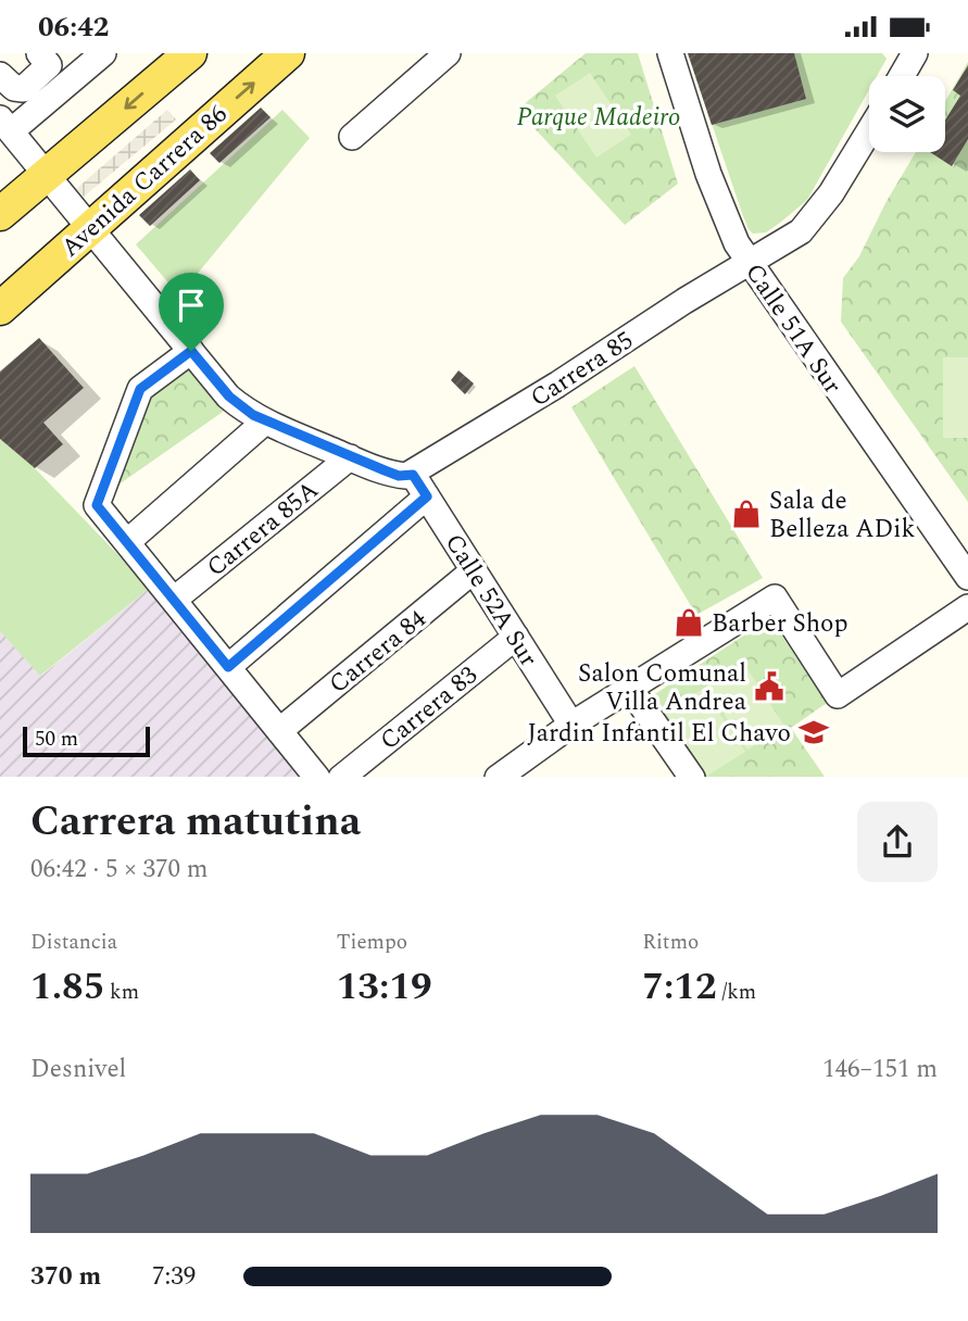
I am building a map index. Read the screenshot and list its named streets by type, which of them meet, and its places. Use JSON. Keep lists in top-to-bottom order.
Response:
{
  "streets": {
    "main road": ["Avenida Carrera 86"],
    "street": [
      "Calle 51A Sur",
      "Carrera 85",
      "Carrera 85A",
      "Calle 52A Sur",
      "Carrera 84",
      "Carrera 83"
    ]
  },
  "crossings": [
    ["Calle 51A Sur", "Carrera 85"],
    ["Carrera 85", "Calle 52A Sur"],
    ["Calle 52A Sur", "Carrera 84"],
    ["Calle 52A Sur", "Carrera 83"]
  ],
  "parks": ["Parque Madeiro"],
  "places": {
    "shop": ["Sala de Belleza ADik", "Barber Shop"],
    "public building": ["Salon Comunal Villa Andrea"],
    "school or university": ["Jardin Infantil El Chavo"]
  },
  "scale_bar": "50 m",
  "page": {
    "status": "06:42",
    "scale": "50 m",
    "heading": ["Carrera matutina", "06:42 · 5 × 370 m"],
    "stats": [
      ["Distancia", "1.85 km"],
      ["Tiempo", "13:19"],
      ["Ritmo", "7:12 /km"]
    ],
    "chart": ["Desnivel", "146–151 m"],
    "list": [
      {
        "name": "370 m",
        "note": "7:39"
      }
    ]
  }
}
